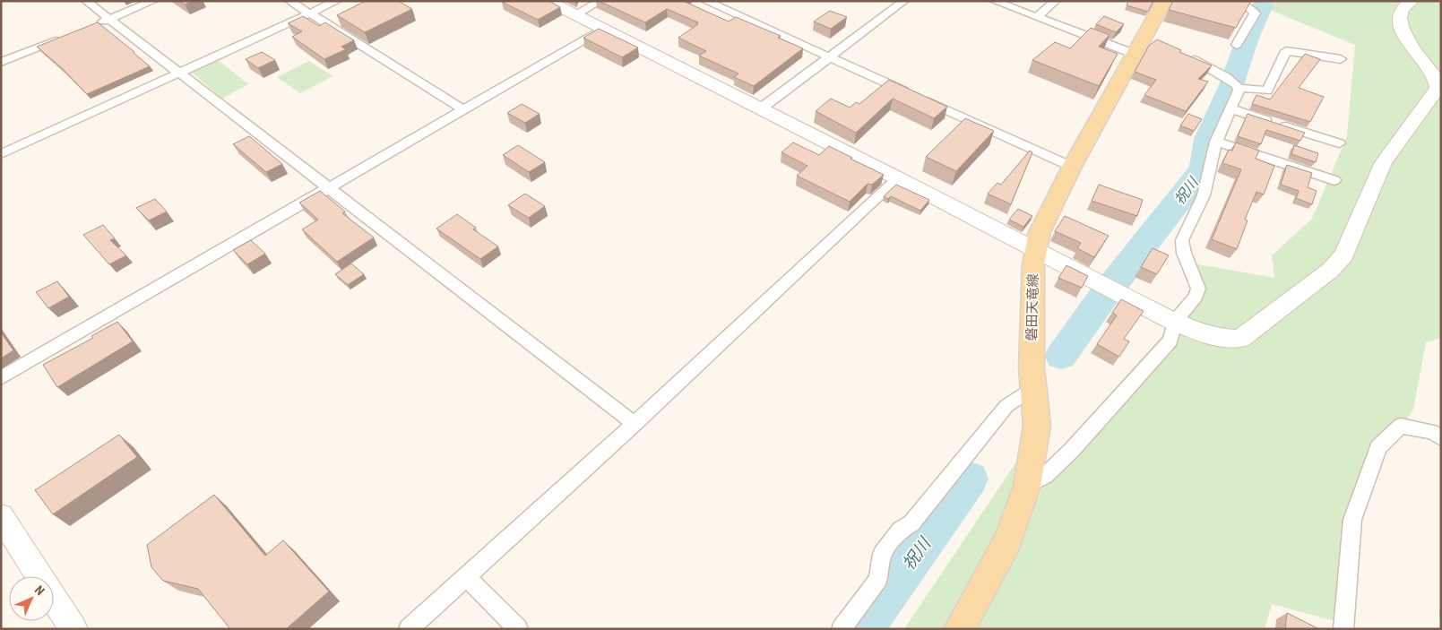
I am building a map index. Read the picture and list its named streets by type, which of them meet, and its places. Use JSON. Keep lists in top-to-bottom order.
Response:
{
  "streets": {
    "main road": ["磐田天竜線"]
  },
  "water": ["祝川"],
  "north": "top right"
}
